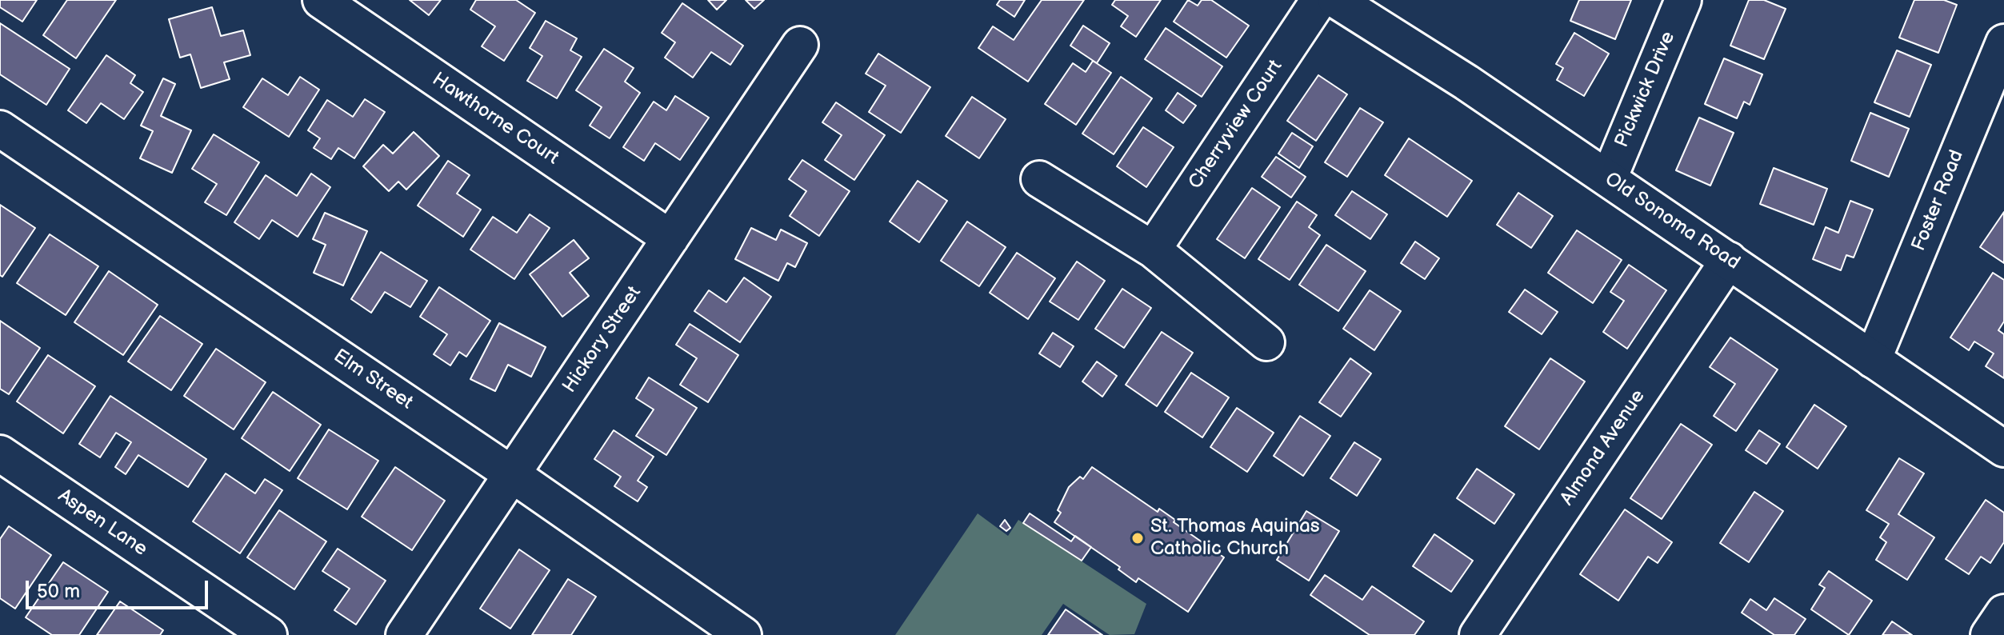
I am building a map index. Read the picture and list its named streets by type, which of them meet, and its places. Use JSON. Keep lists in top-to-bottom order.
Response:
{
  "streets": {
    "street": [
      "Pickwick Drive",
      "Hawthorne Court",
      "Cherryview Court",
      "Foster Road",
      "Old Sonoma Road",
      "Hickory Street",
      "Elm Street",
      "Almond Avenue",
      "Aspen Lane"
    ]
  },
  "crossings": [
    ["Pickwick Drive", "Old Sonoma Road"],
    ["Hawthorne Court", "Hickory Street"],
    ["Foster Road", "Old Sonoma Road"],
    ["Old Sonoma Road", "Almond Avenue"],
    ["Hickory Street", "Elm Street"]
  ],
  "places": ["St. Thomas Aquinas Catholic Church"],
  "scale_bar": "50 m"
}
